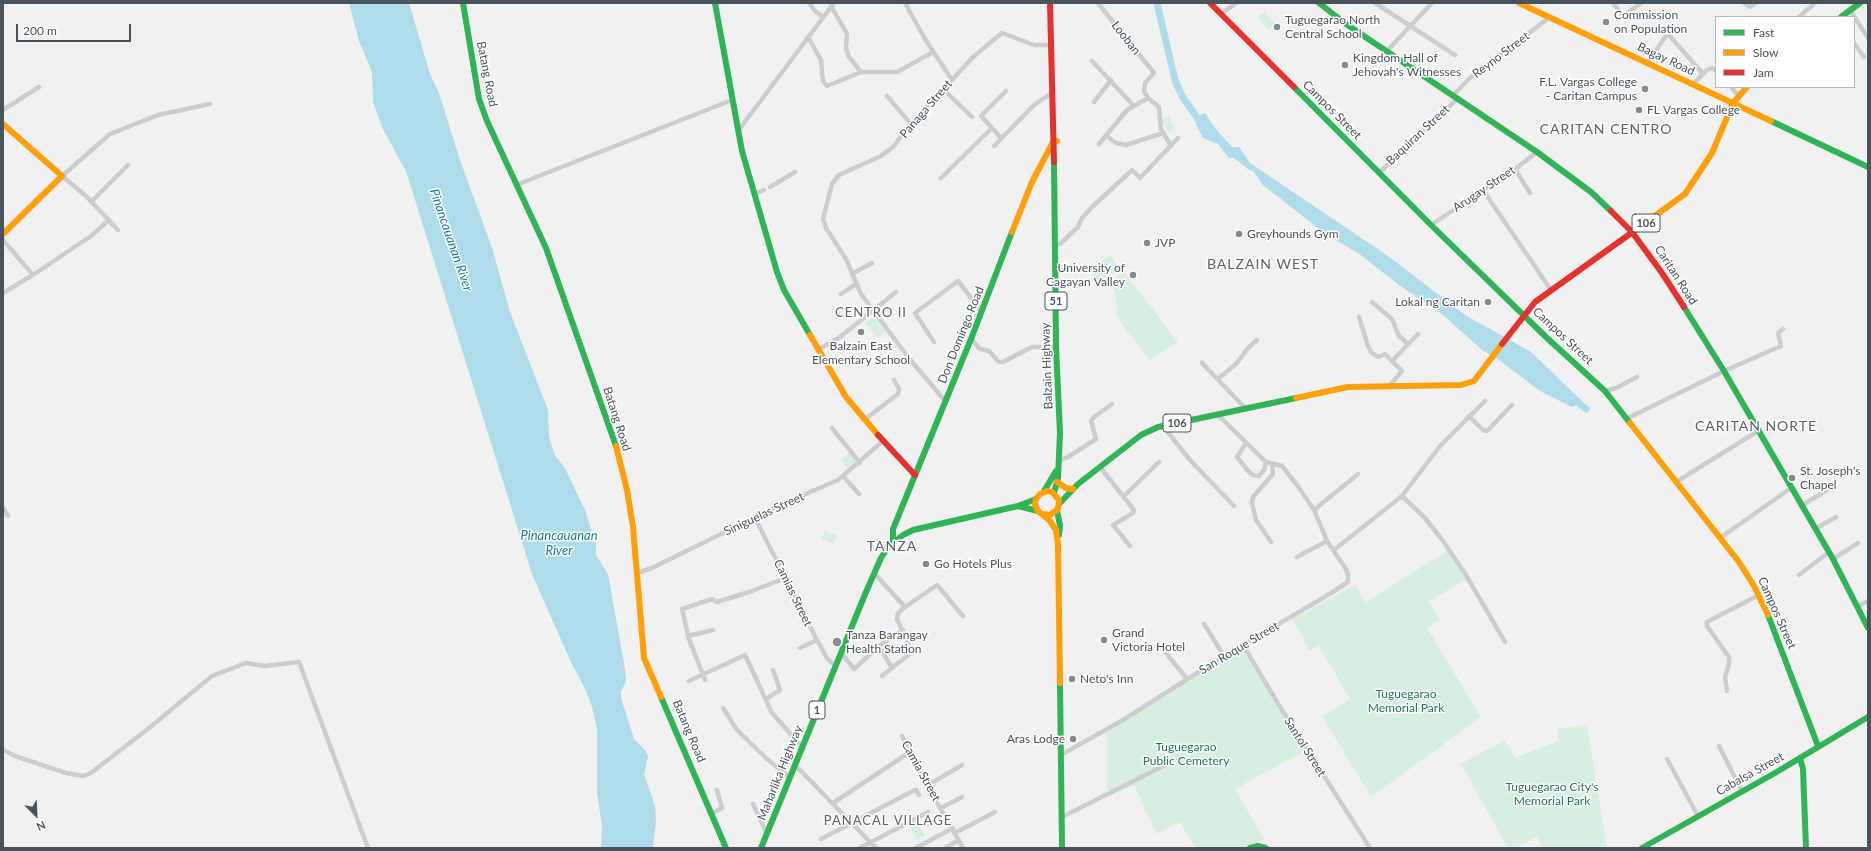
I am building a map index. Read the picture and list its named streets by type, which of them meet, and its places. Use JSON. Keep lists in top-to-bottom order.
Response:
{
  "streets": {
    "main road": [
      "Bagay Road",
      "Batang Road",
      "Campos Street",
      "106",
      "Caritan Road",
      "51",
      "Don Domingo Road",
      "Balzain Highway",
      "1",
      "Maharlika Highway",
      "Cabalsa Street"
    ],
    "street": [
      "Looban",
      "Reyno Street",
      "Panaga Street",
      "Baquiran Street",
      "Arugay Street",
      "Siniguelas Street",
      "Camias Street",
      "San Roque Street",
      "Santol Street",
      "Camia Street"
    ]
  },
  "crossings": [
    ["Reyno Street", "Bagay Road"],
    ["Reyno Street", "Baquiran Street"],
    ["Reyno Street", "Caritan Road"],
    ["Bagay Road", "106"],
    ["Batang Road", "Siniguelas Street"],
    ["Panaga Street", "Balzain Highway"],
    ["Campos Street", "Baquiran Street"],
    ["Campos Street", "Arugay Street"],
    ["Campos Street", "106"],
    ["Campos Street", "Cabalsa Street"],
    ["Baquiran Street", "Caritan Road"],
    ["Arugay Street", "Caritan Road"],
    ["106", "Caritan Road"],
    ["106", "51"],
    ["106", "1"],
    ["106", "Maharlika Highway"],
    ["51", "Balzain Highway"],
    ["51", "1"],
    ["51", "Maharlika Highway"],
    ["Don Domingo Road", "Balzain Highway"],
    ["Don Domingo Road", "Maharlika Highway"],
    ["Siniguelas Street", "Camias Street"],
    ["Camias Street", "Maharlika Highway"],
    ["San Roque Street", "Santol Street"],
    ["1", "Maharlika Highway"]
  ],
  "districts": [
    "CARITAN CENTRO",
    "BALZAIN WEST",
    "CENTRO II",
    "CARITAN NORTE",
    "TANZA",
    "PANACAL VILLAGE"
  ],
  "water": ["Pinancauanan River"],
  "parks": ["Tuguegarao Memorial Park", "Tuguegarao Public Cemetery", "Tuguegarao City's Memorial Park"],
  "places": [
    "Commission on Population",
    "Tuguegarao North Central School",
    "Kingdom Hall of Jehovah's Witnesses",
    "F.L. Vargas College - Caritan Campus",
    "FL Vargas College",
    "Greyhounds Gym",
    "JVP",
    "University of Cagayan Valley",
    "Lokal ng Caritan",
    "Balzain East Elementary School",
    "St. Joseph's Chapel",
    "Go Hotels Plus",
    "Grand Victoria Hotel",
    "Tanza Barangay Health Station",
    "Neto's Inn",
    "Aras Lodge"
  ],
  "legend": ["Fast", "Slow", "Jam"],
  "scale_bar": "200 m",
  "north": "bottom right"
}
